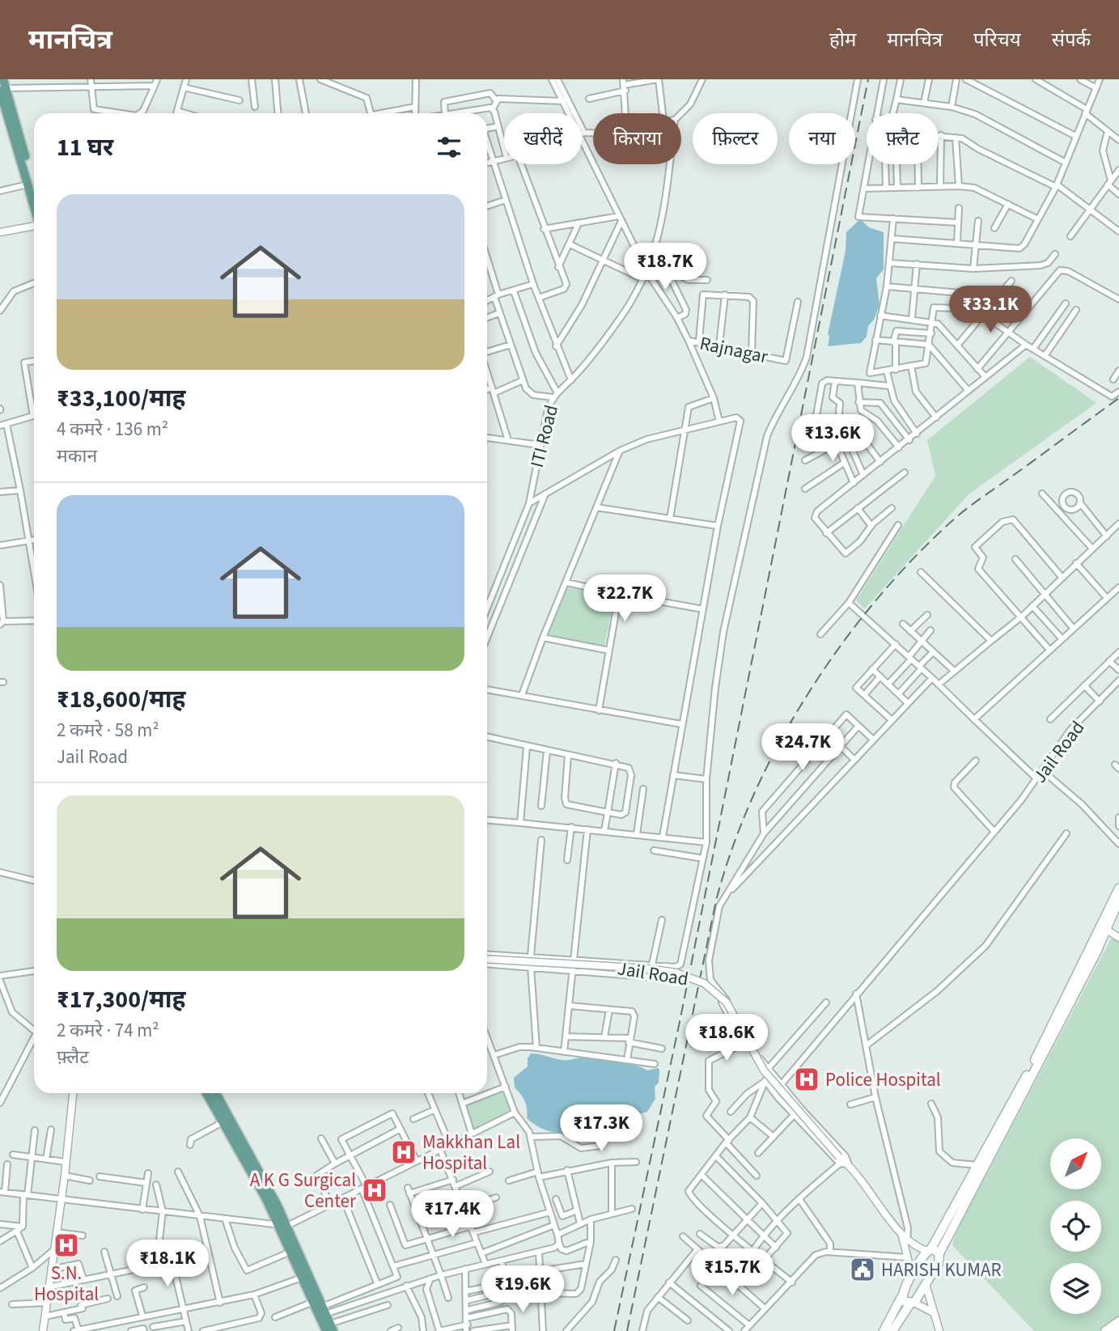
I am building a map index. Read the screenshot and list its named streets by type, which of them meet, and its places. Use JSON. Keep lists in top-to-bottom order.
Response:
{
  "streets": {
    "street": ["Rajnagar", "ITI Road", "Jail Road"]
  },
  "places": {
    "hospital": [
      "Police Hospital",
      "Makkhan Lal Hospital",
      "A K G Surgical Center",
      "S.N. Hospital"
    ],
    "public building": ["HARISH KUMAR"]
  },
  "north": "top right",
  "page": {
    "header": "मानचित्र",
    "nav": [
      "होम",
      "मानचित्र",
      "परिचय",
      "संपर्क"
    ],
    "chip": [
      "खरीदें",
      "किराया",
      "फ़िल्टर",
      "नया",
      "फ़्लैट"
    ],
    "heading": "11 घर",
    "list": [
      {
        "name": "₹33,100/माह",
        "note": "4 कमरे · 136 m² · मकान"
      },
      {
        "name": "₹18,600/माह",
        "note": "2 कमरे · 58 m² · Jail Road"
      },
      {
        "name": "₹17,300/माह",
        "note": "2 कमरे · 74 m² · फ़्लैट"
      }
    ],
    "price": [
      "₹18.7K",
      "₹33.1K",
      "₹13.6K",
      "₹22.7K",
      "₹24.7K",
      "₹18.6K",
      "₹17.3K",
      "₹17.4K",
      "₹18.1K",
      "₹15.7K",
      "₹19.6K"
    ]
  }
}
